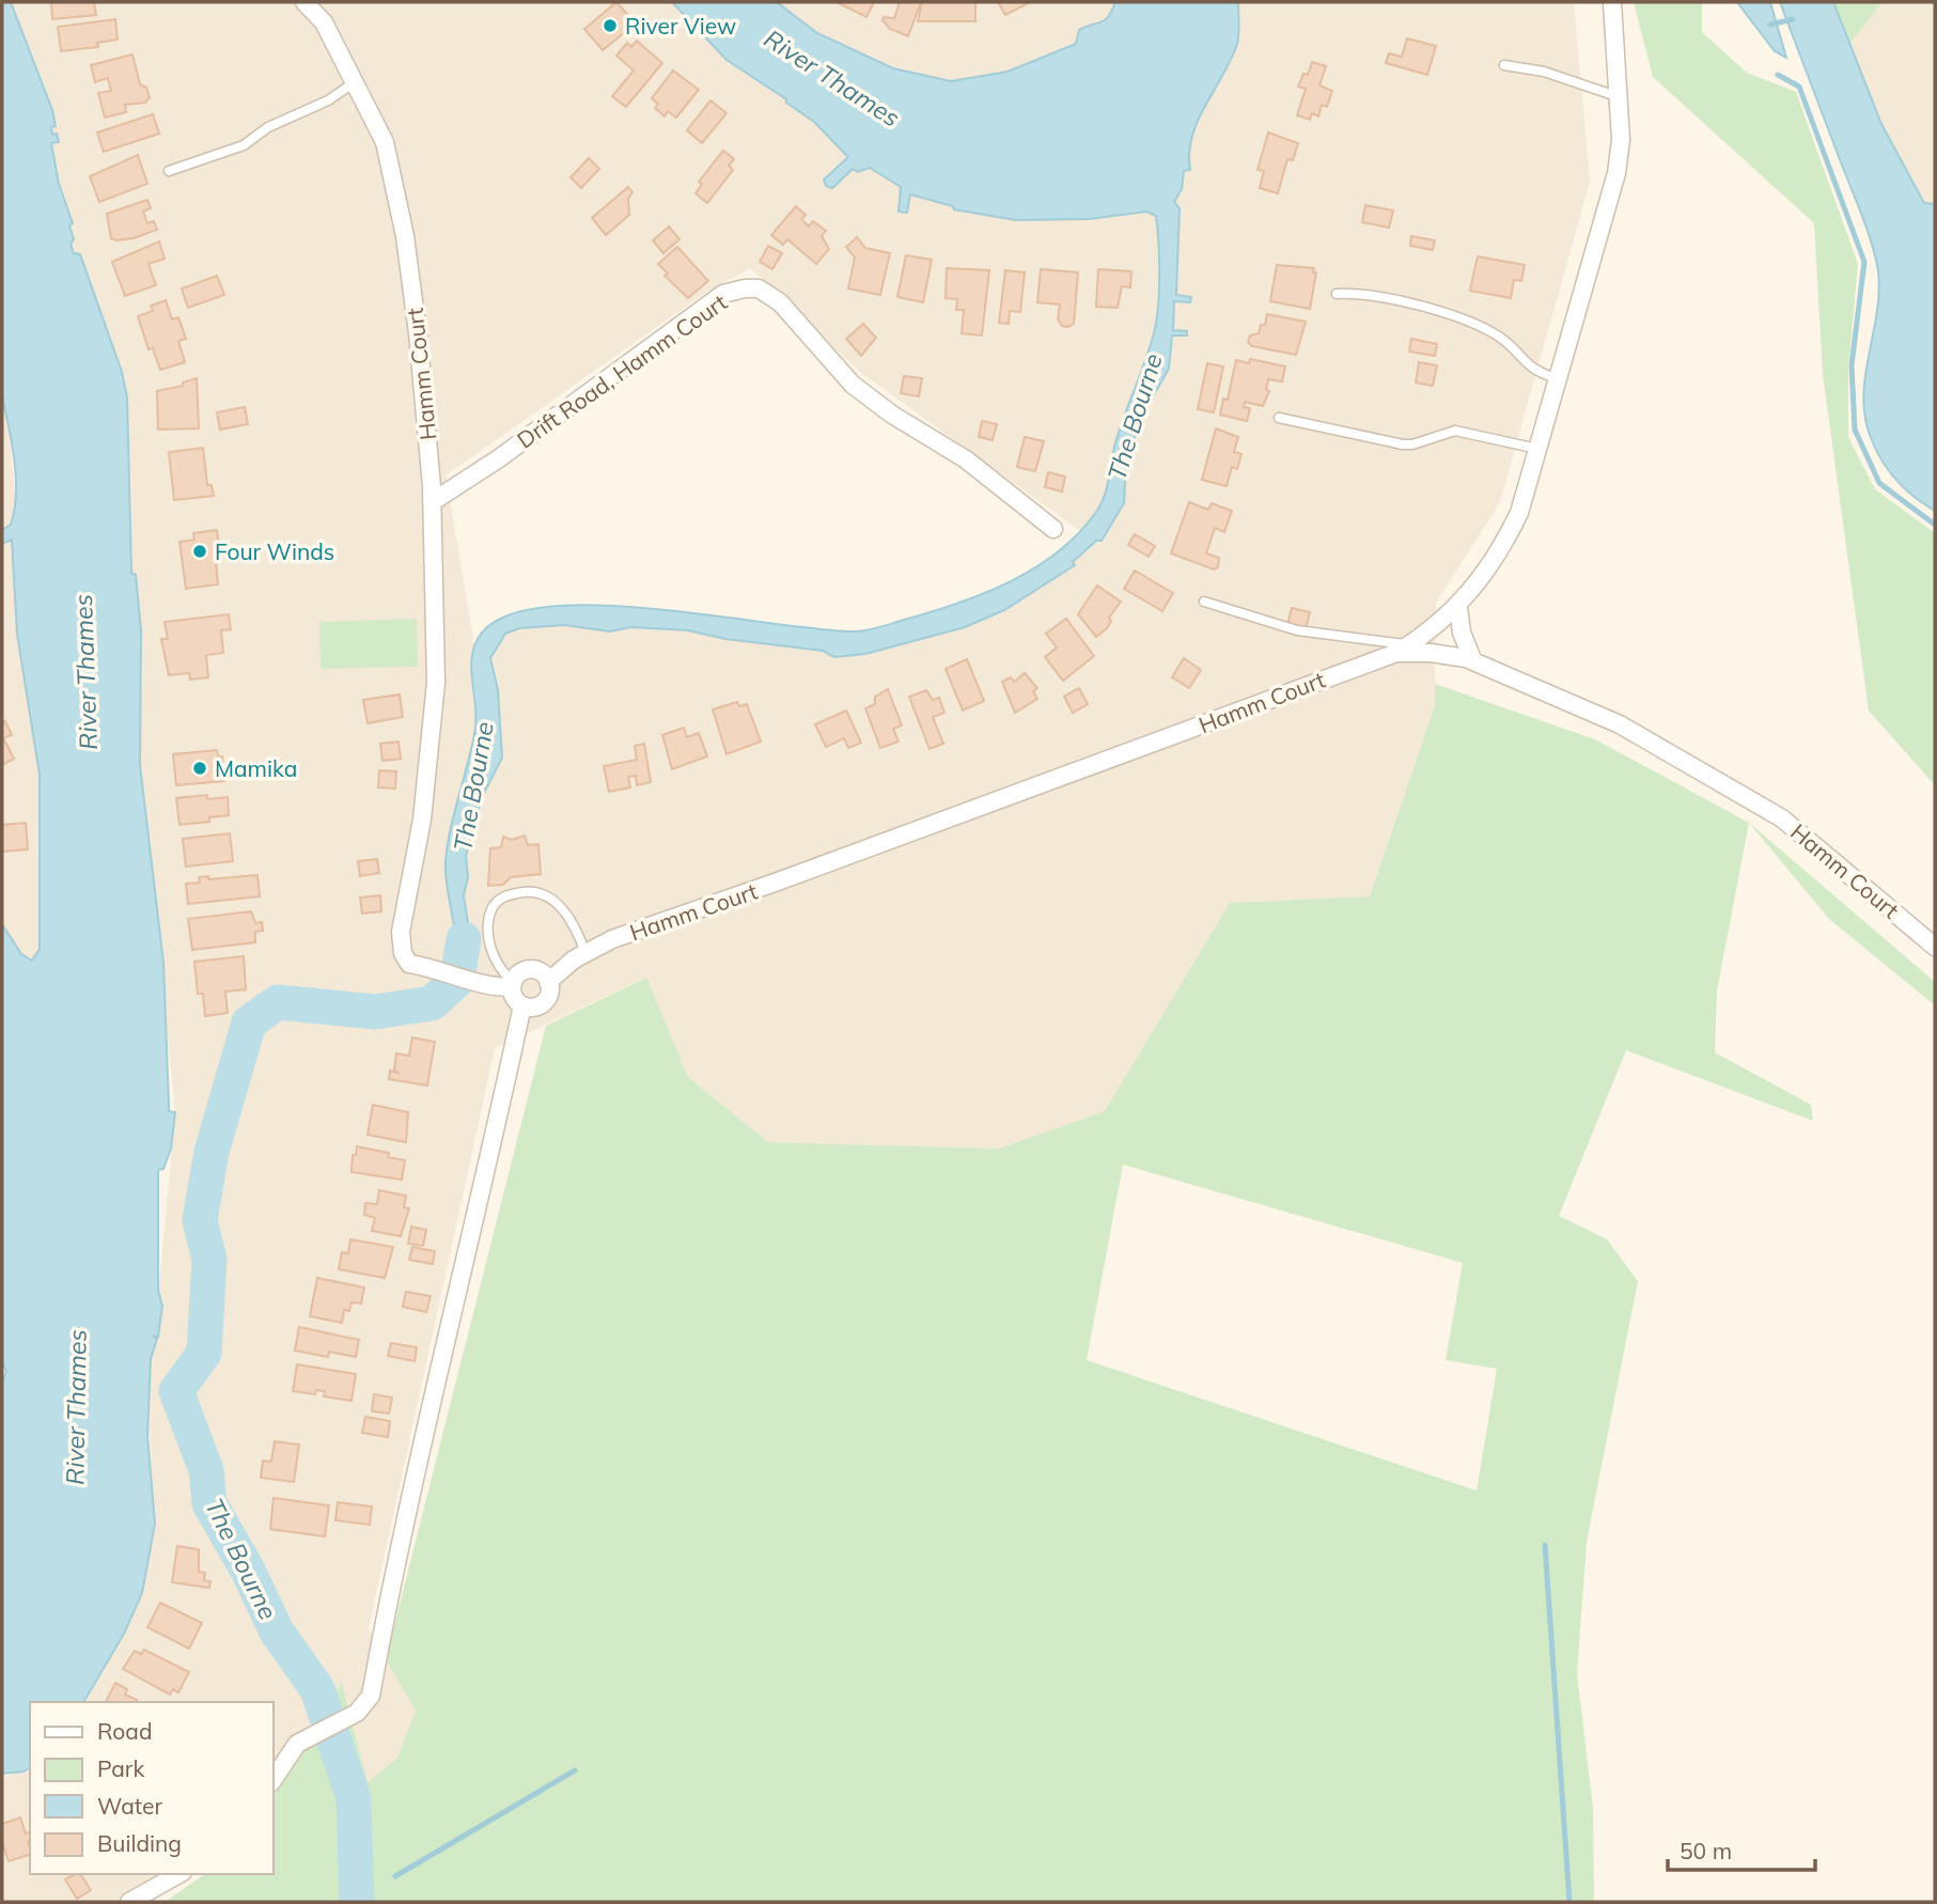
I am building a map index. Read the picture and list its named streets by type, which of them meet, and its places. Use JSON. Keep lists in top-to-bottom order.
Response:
{
  "streets": {
    "street": ["Drift Road, Hamm Court", "Hamm Court"]
  },
  "crossings": [
    ["Drift Road, Hamm Court", "Hamm Court"]
  ],
  "water": ["River Thames", "The Bourne"],
  "places": ["River View", "Four Winds", "Mamika"],
  "legend": [
    "Road",
    "Park",
    "Water",
    "Building"
  ],
  "scale_bar": "50 m"
}
